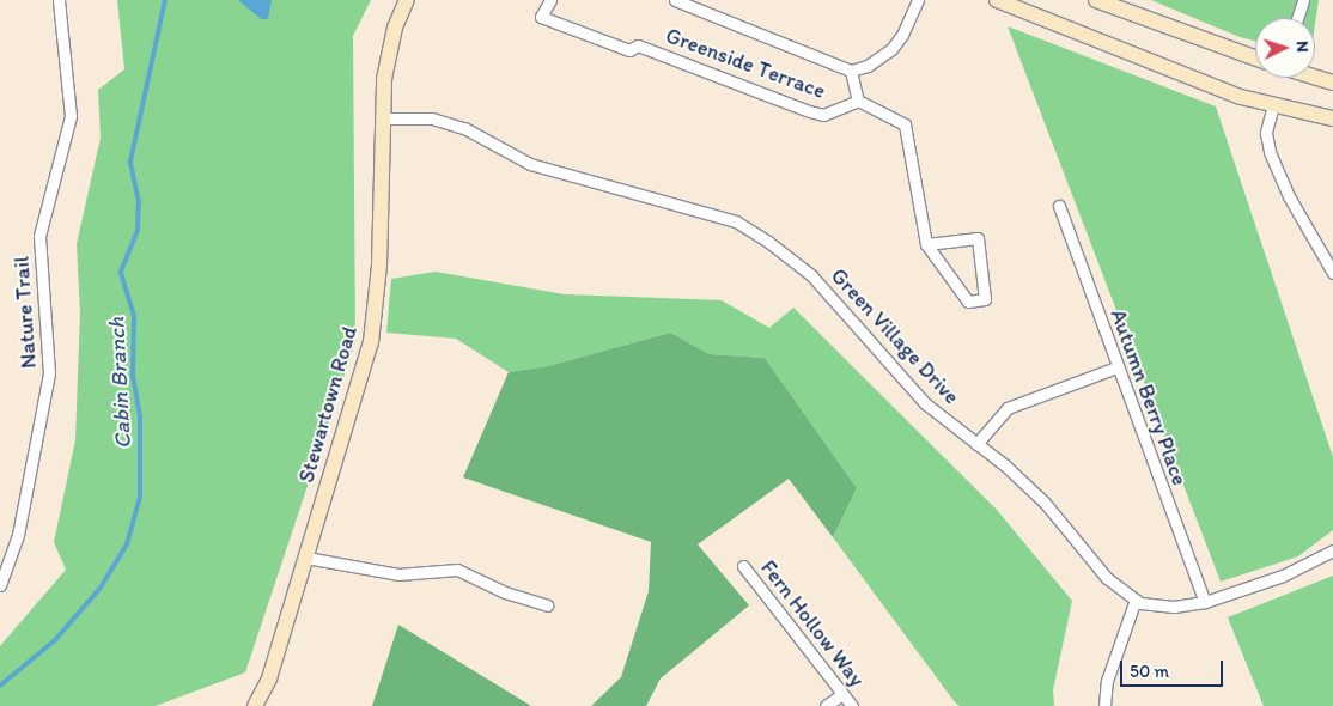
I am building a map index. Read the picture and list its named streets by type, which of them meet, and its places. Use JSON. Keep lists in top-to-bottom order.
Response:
{
  "streets": {
    "street": [
      "Greenside Terrace",
      "Nature Trail",
      "Green Village Drive",
      "Autumn Berry Place",
      "Stewartown Road",
      "Fern Hollow Way"
    ]
  },
  "crossings": [
    ["Green Village Drive", "Autumn Berry Place"],
    ["Green Village Drive", "Stewartown Road"]
  ],
  "water": ["Cabin Branch"],
  "scale_bar": "50 m",
  "north": "right"
}
